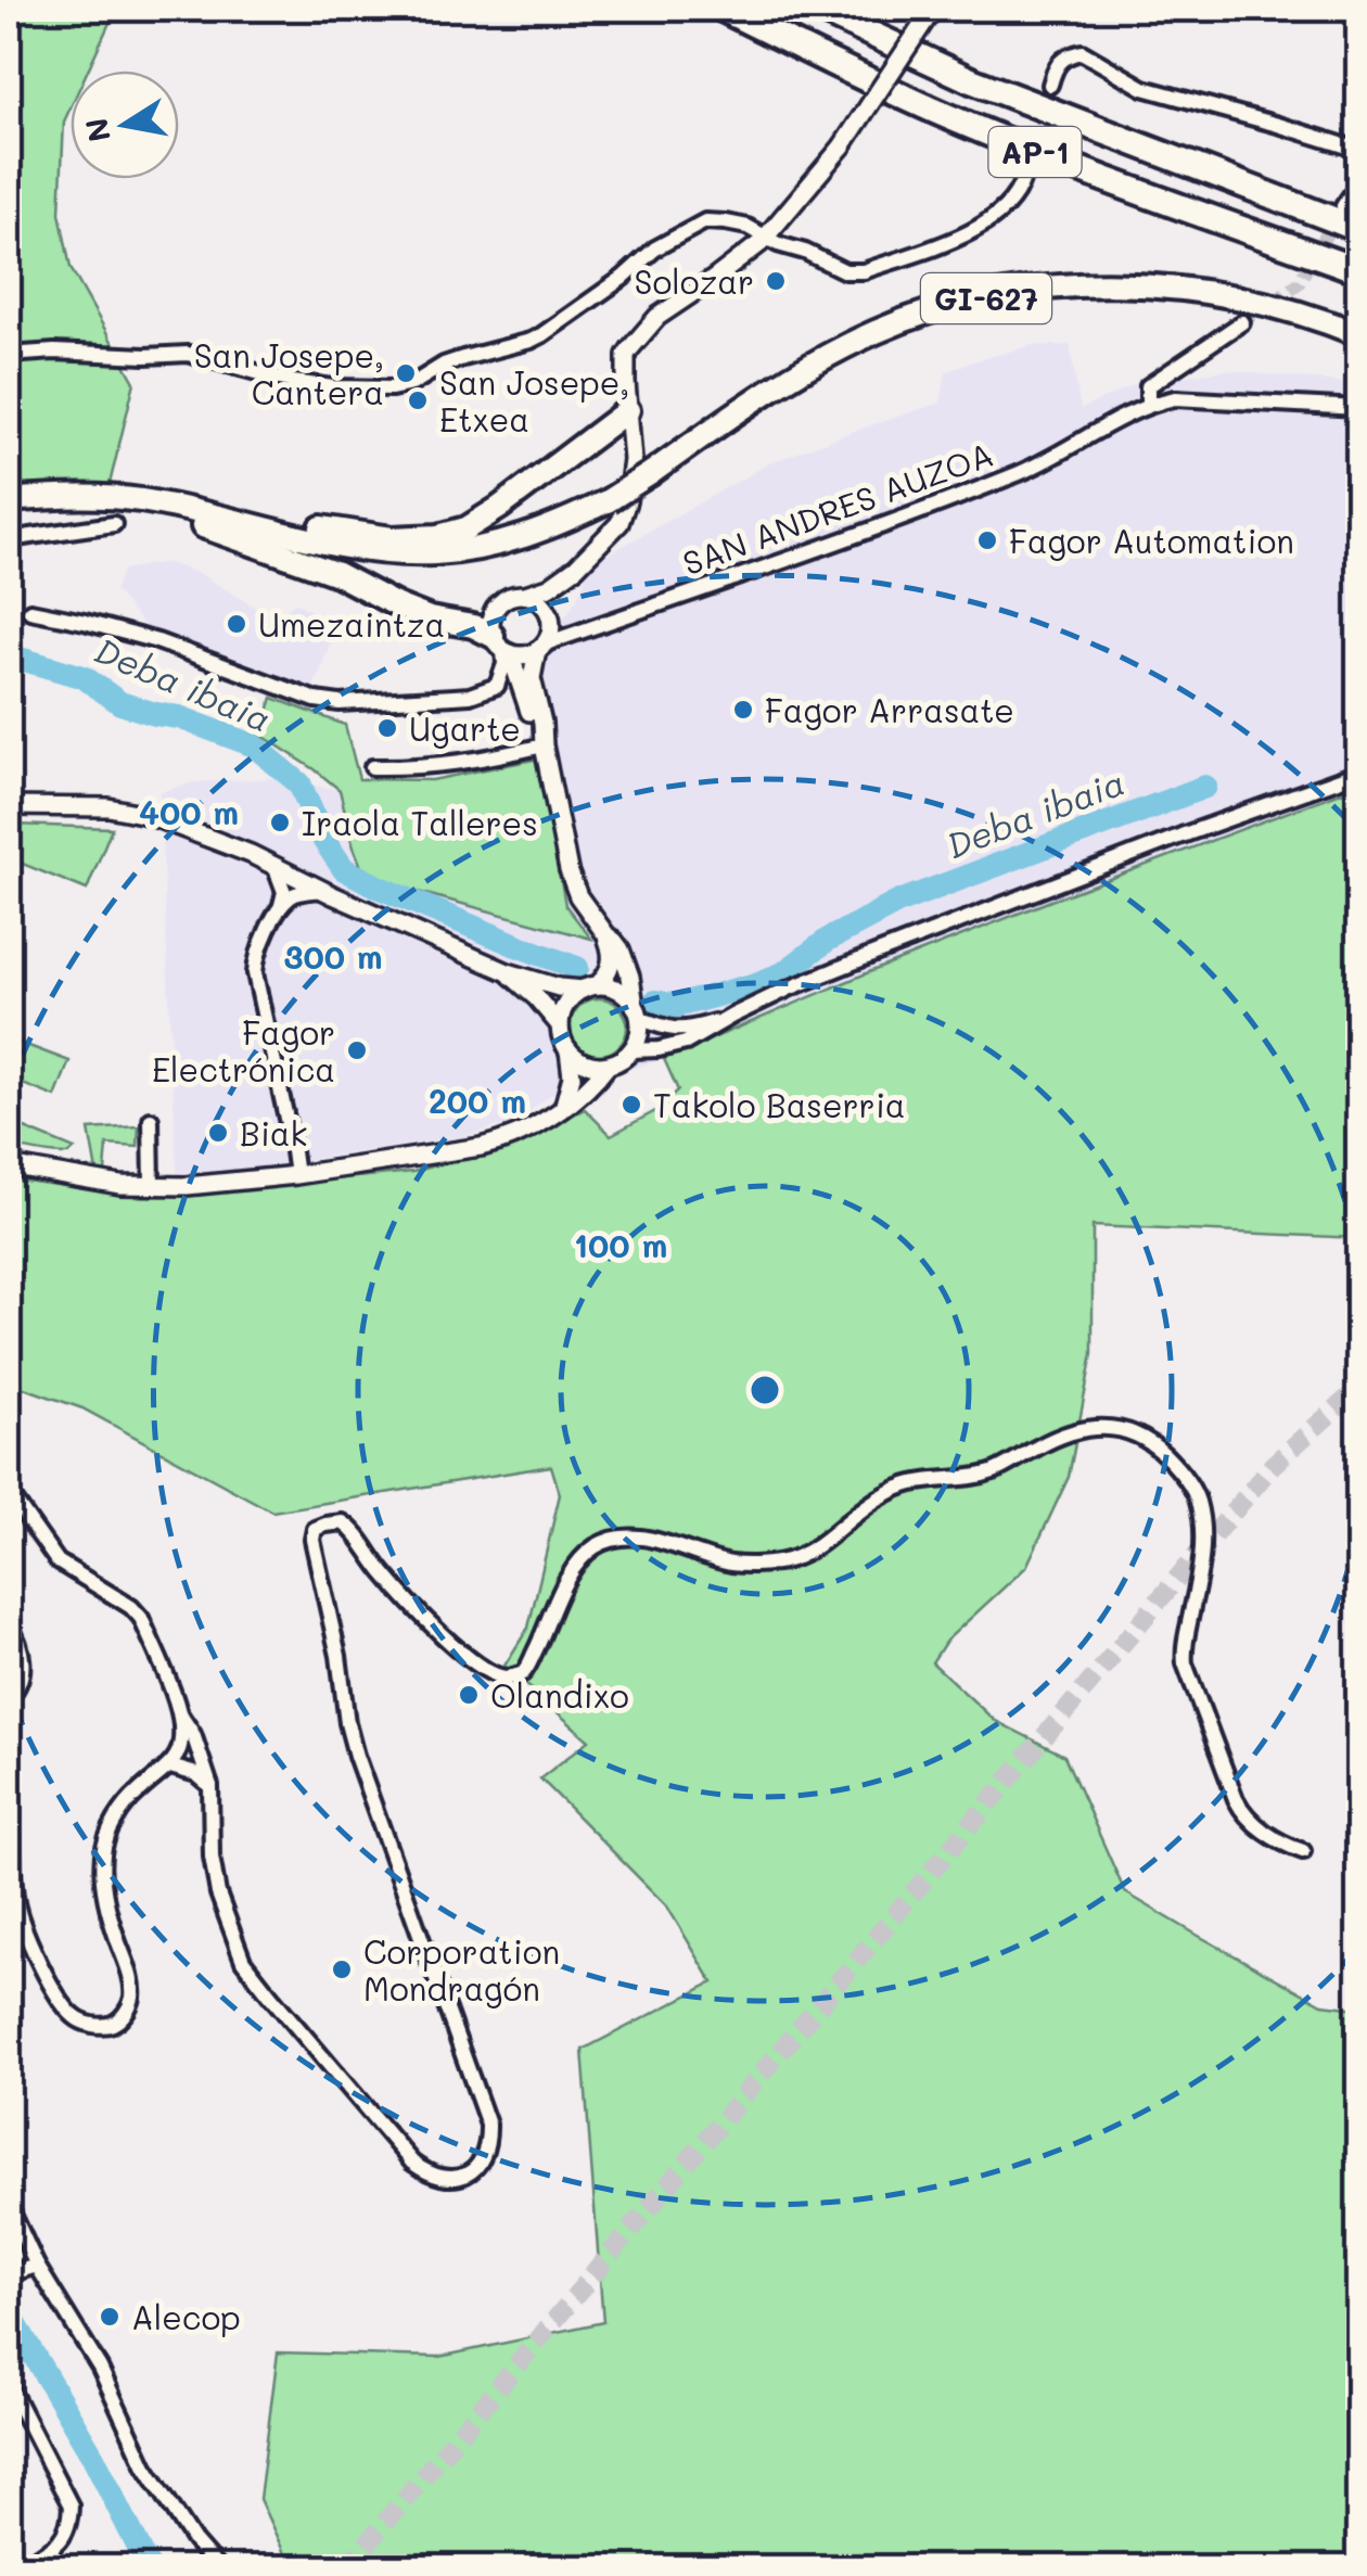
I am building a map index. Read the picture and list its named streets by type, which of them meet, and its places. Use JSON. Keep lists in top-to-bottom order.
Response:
{
  "streets": {
    "highway": ["AP-1"],
    "main road": ["GI-627"],
    "street": ["SAN ANDRES AUZOA"]
  },
  "water": ["Deba ibaia"],
  "places": [
    "Solozar",
    "San Josepe, Cantera",
    "San Josepe, Etxea",
    "Fagor Automation",
    "Umezaintza",
    "Fagor Arrasate",
    "Ugarte",
    "Iraola Talleres",
    "Fagor Electrónica",
    "Takolo Baserria",
    "Biak",
    "Olandixo",
    "Corporation Mondragón",
    "Alecop"
  ],
  "north": "left",
  "rings": [
    "400 m",
    "300 m",
    "200 m",
    "100 m"
  ]
}
